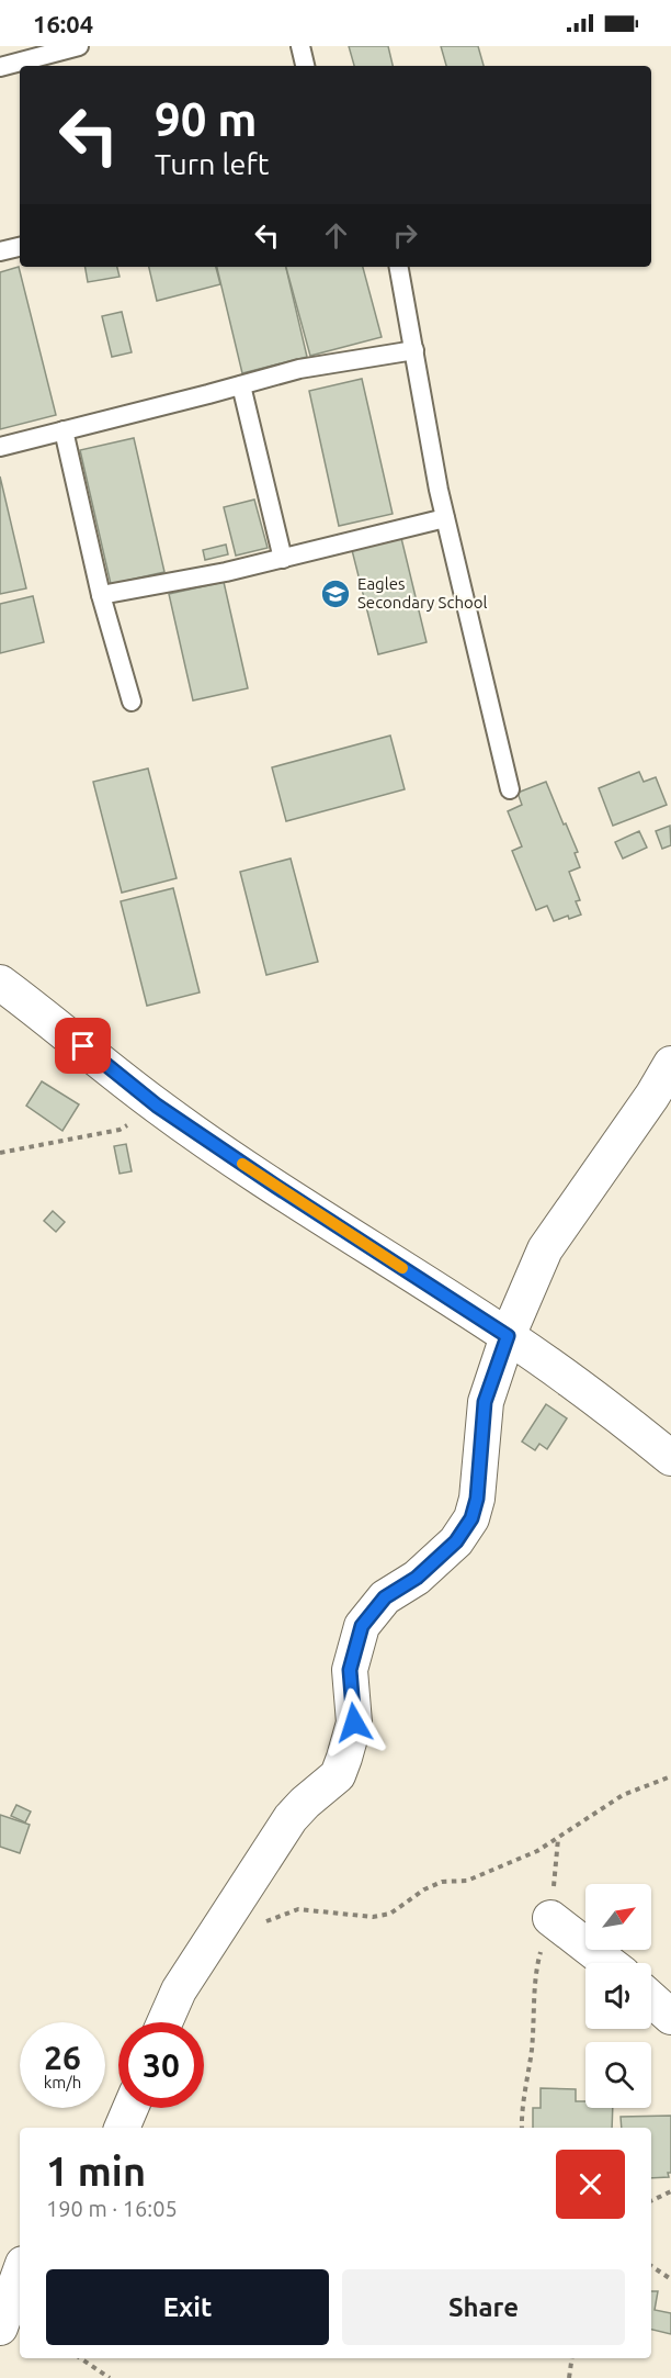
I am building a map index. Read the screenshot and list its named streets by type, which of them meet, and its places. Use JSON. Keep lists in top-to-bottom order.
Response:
{
  "places": {
    "school or university": ["Eagles Secondary School"]
  },
  "north": "top right",
  "page": {
    "status": "16:04",
    "turn": ["90 m", "Turn left"],
    "speed": "26 km/h",
    "limit": "30",
    "heading": ["1 min", "190 m · 16:05"],
    "buttons": ["Exit", "Share"]
  }
}
